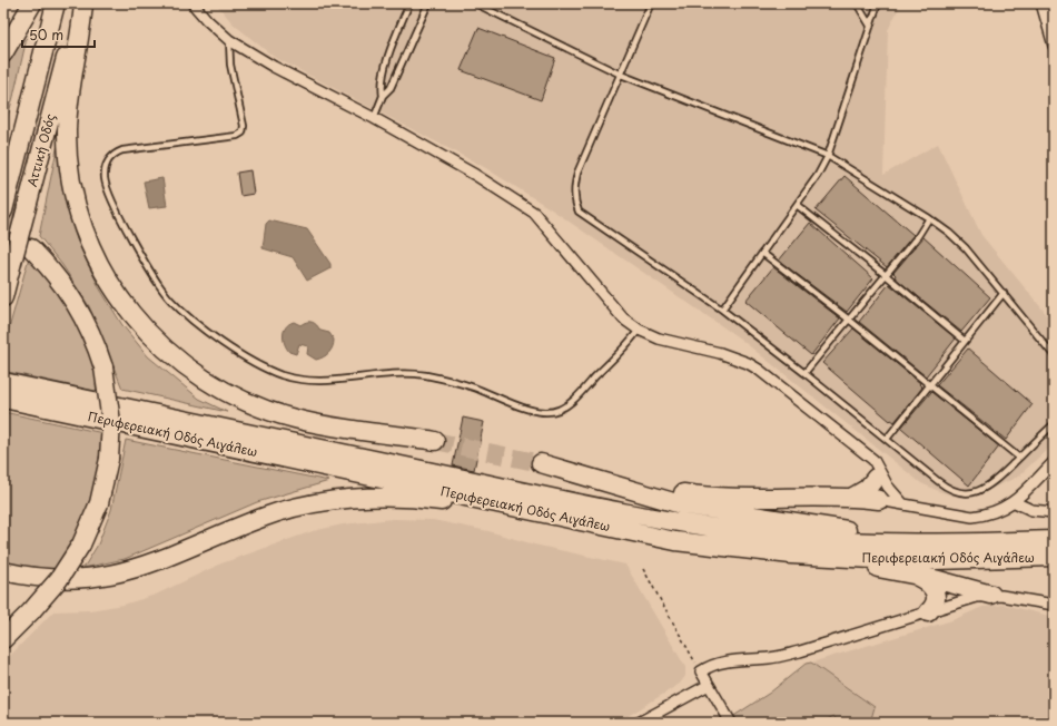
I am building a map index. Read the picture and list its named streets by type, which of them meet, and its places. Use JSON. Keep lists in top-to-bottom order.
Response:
{
  "streets": {
    "highway": ["Αττική Οδός", "Περιφερειακή Οδός Αιγάλεω"]
  },
  "scale_bar": "50 m"
}
